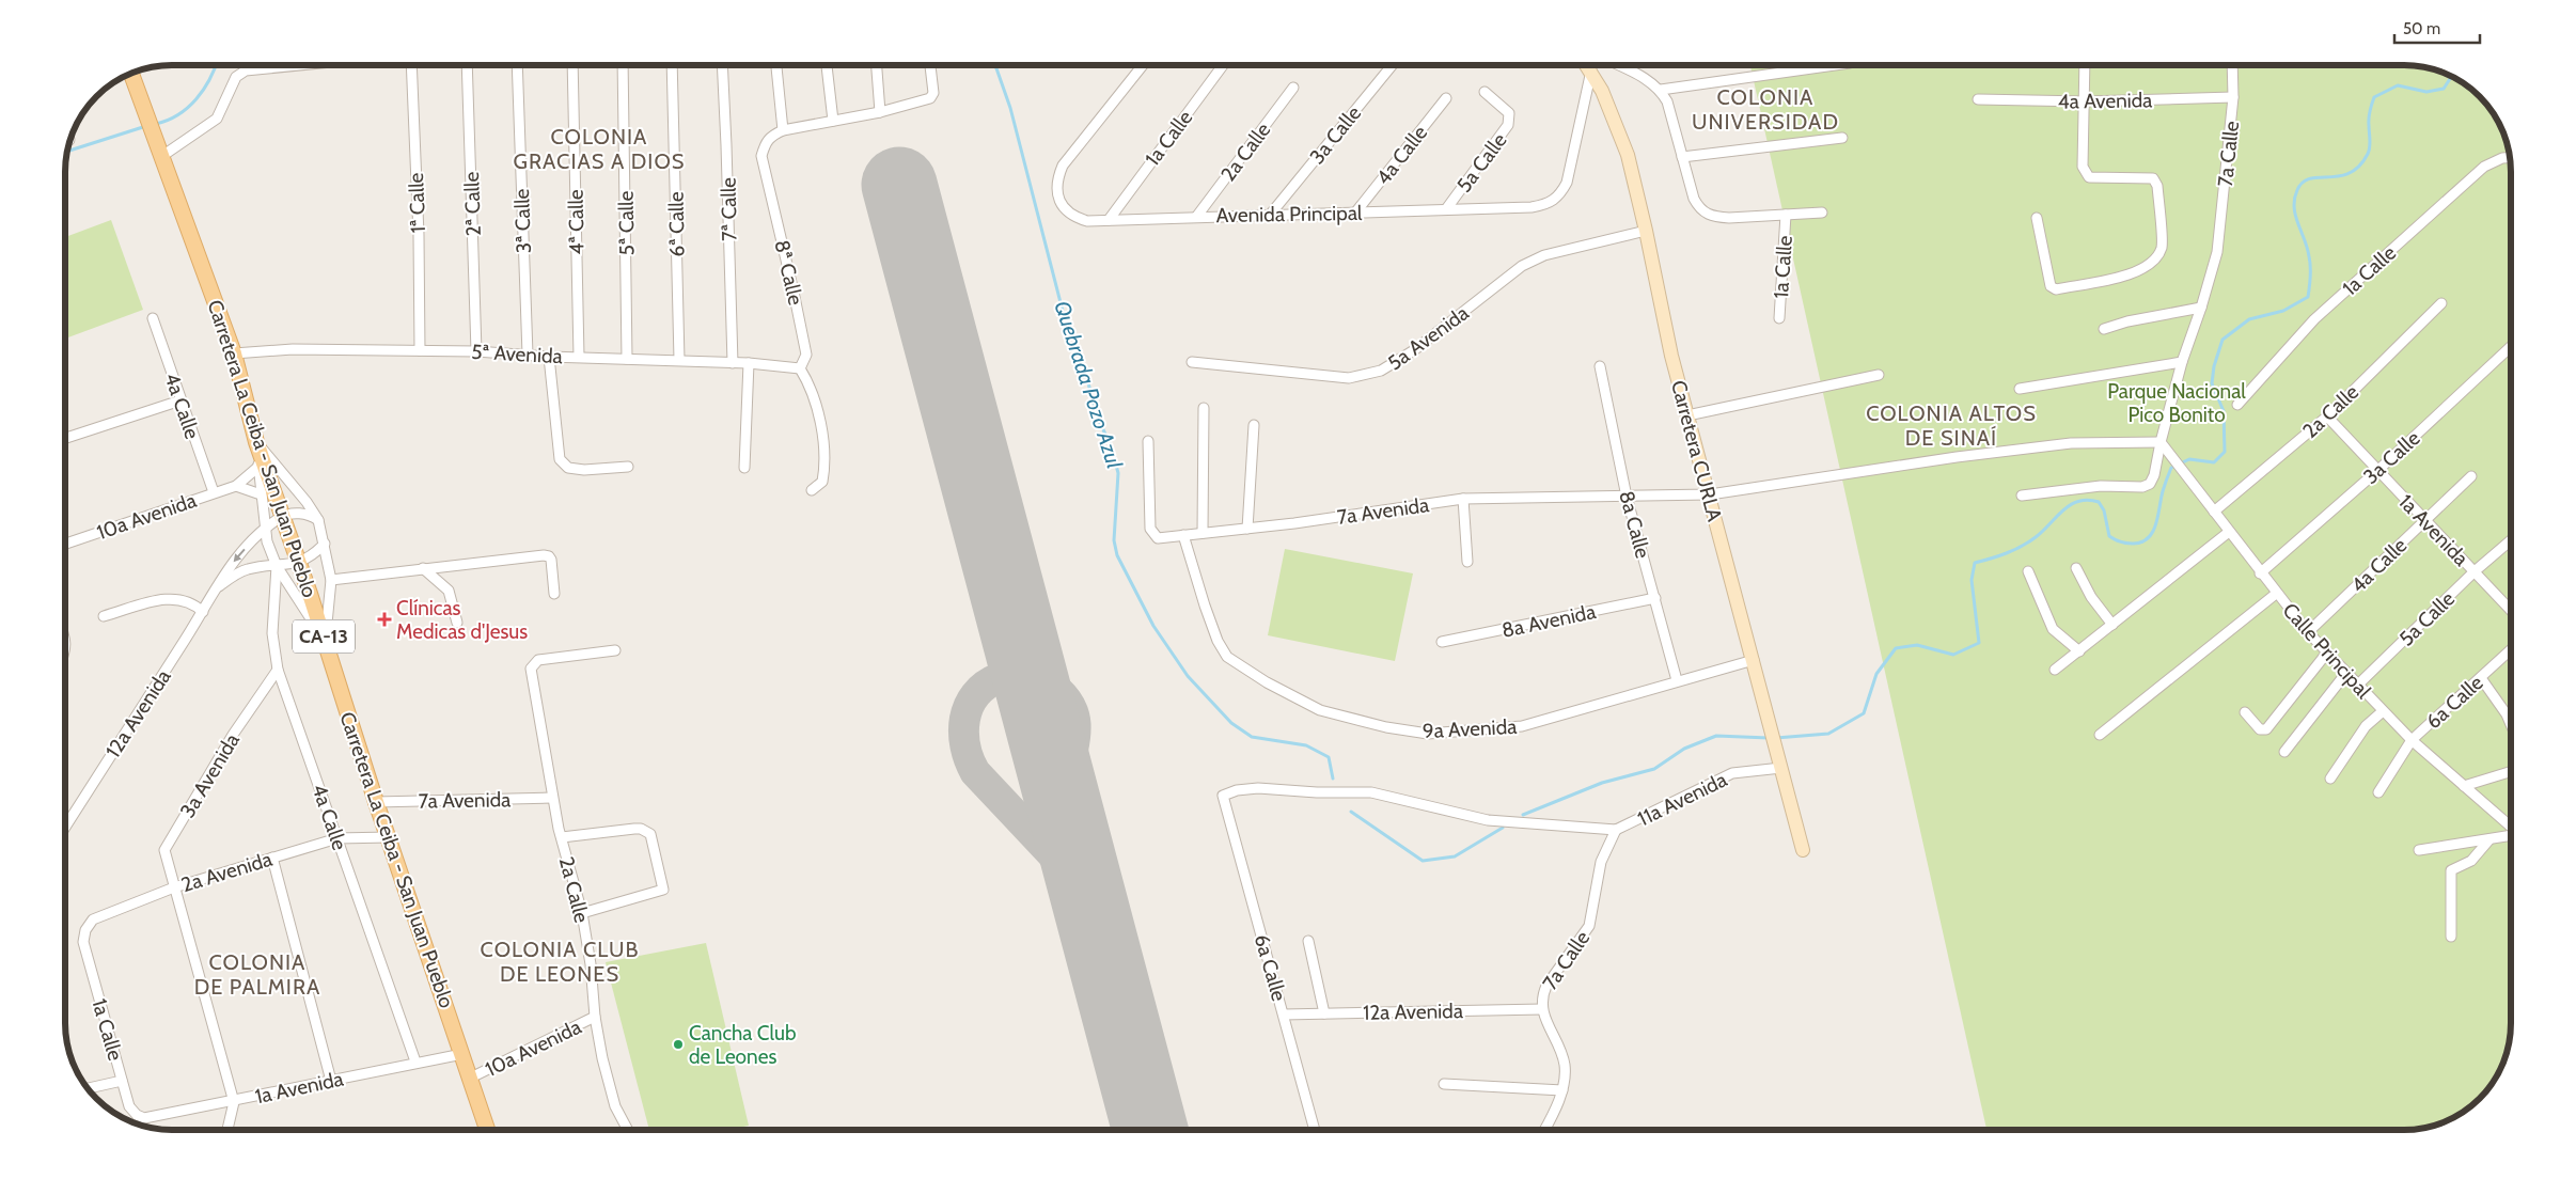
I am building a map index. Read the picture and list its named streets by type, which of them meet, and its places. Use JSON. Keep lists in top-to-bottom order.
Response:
{
  "streets": {
    "main road": ["Carretera La Ceiba - San Juan Pueblo", "Carretera CURLA", "CA-13"],
    "street": [
      "4a Avenida",
      "3a Calle",
      "1a Calle",
      "2a Calle",
      "7a Calle",
      "4a Calle",
      "5a Calle",
      "1ª Calle",
      "2ª Calle",
      "7ª Calle",
      "Avenida Principal",
      "3ª Calle",
      "4ª Calle",
      "5ª Calle",
      "6ª Calle",
      "8ª Calle",
      "5a Avenida",
      "5ª Avenida",
      "7a Avenida",
      "10a Avenida",
      "8a Calle",
      "1a Avenida",
      "8a Avenida",
      "Calle Principal",
      "6a Calle",
      "12a Avenida",
      "9a Avenida",
      "3a Avenida",
      "11a Avenida",
      "2a Avenida"
    ]
  },
  "crossings": [
    ["4a Avenida", "7a Calle"],
    ["3a Calle", "Avenida Principal"],
    ["3a Calle", "1a Avenida"],
    ["3a Calle", "Calle Principal"],
    ["1a Calle", "Avenida Principal"],
    ["1a Calle", "1a Avenida"],
    ["1a Calle", "2a Avenida"],
    ["2a Calle", "Avenida Principal"],
    ["2a Calle", "7a Avenida"],
    ["2a Calle", "10a Avenida"],
    ["2a Calle", "1a Avenida"],
    ["2a Calle", "Calle Principal"],
    ["7a Calle", "7a Avenida"],
    ["7a Calle", "Calle Principal"],
    ["7a Calle", "6a Calle"],
    ["7a Calle", "12a Avenida"],
    ["7a Calle", "11a Avenida"],
    ["4a Calle", "Avenida Principal"],
    ["4a Calle", "10a Avenida"],
    ["4a Calle", "1a Avenida"],
    ["4a Calle", "Calle Principal"],
    ["4a Calle", "12a Avenida"],
    ["4a Calle", "3a Avenida"],
    ["4a Calle", "2a Avenida"],
    ["5a Calle", "Avenida Principal"],
    ["5a Calle", "1a Avenida"],
    ["5a Calle", "Calle Principal"],
    ["1ª Calle", "5ª Avenida"],
    ["2ª Calle", "5ª Avenida"],
    ["7ª Calle", "5ª Avenida"],
    ["Avenida Principal", "Carretera CURLA"],
    ["3ª Calle", "5ª Avenida"],
    ["4ª Calle", "5ª Avenida"],
    ["5ª Calle", "5ª Avenida"],
    ["6ª Calle", "5ª Avenida"],
    ["8ª Calle", "5ª Avenida"],
    ["5a Avenida", "Carretera CURLA"],
    ["5ª Avenida", "Carretera La Ceiba - San Juan Pueblo"],
    ["Carretera La Ceiba - San Juan Pueblo", "7a Avenida"],
    ["Carretera La Ceiba - San Juan Pueblo", "10a Avenida"],
    ["Carretera La Ceiba - San Juan Pueblo", "1a Avenida"],
    ["Carretera La Ceiba - San Juan Pueblo", "12a Avenida"],
    ["Carretera La Ceiba - San Juan Pueblo", "2a Avenida"],
    ["Carretera CURLA", "7a Avenida"],
    ["Carretera CURLA", "9a Avenida"],
    ["Carretera CURLA", "11a Avenida"],
    ["7a Avenida", "8a Calle"],
    ["7a Avenida", "Calle Principal"],
    ["7a Avenida", "9a Avenida"],
    ["8a Calle", "8a Avenida"],
    ["8a Calle", "9a Avenida"],
    ["Calle Principal", "6a Calle"],
    ["6a Calle", "12a Avenida"],
    ["6a Calle", "11a Avenida"],
    ["3a Avenida", "2a Avenida"]
  ],
  "districts": [
    "COLONIA UNIVERSIDAD",
    "COLONIA GRACIAS A DIOS",
    "COLONIA ALTOS DE SINAÍ",
    "COLONIA CLUB DE LEONES",
    "COLONIA DE PALMIRA"
  ],
  "water": ["Quebrada Pozo Azul"],
  "parks": ["Parque Nacional Pico Bonito"],
  "places": {
    "health": ["Clínicas Medicas d'Jesus"],
    "other": ["Cancha Club de Leones"]
  },
  "scale_bar": "50 m"
}
